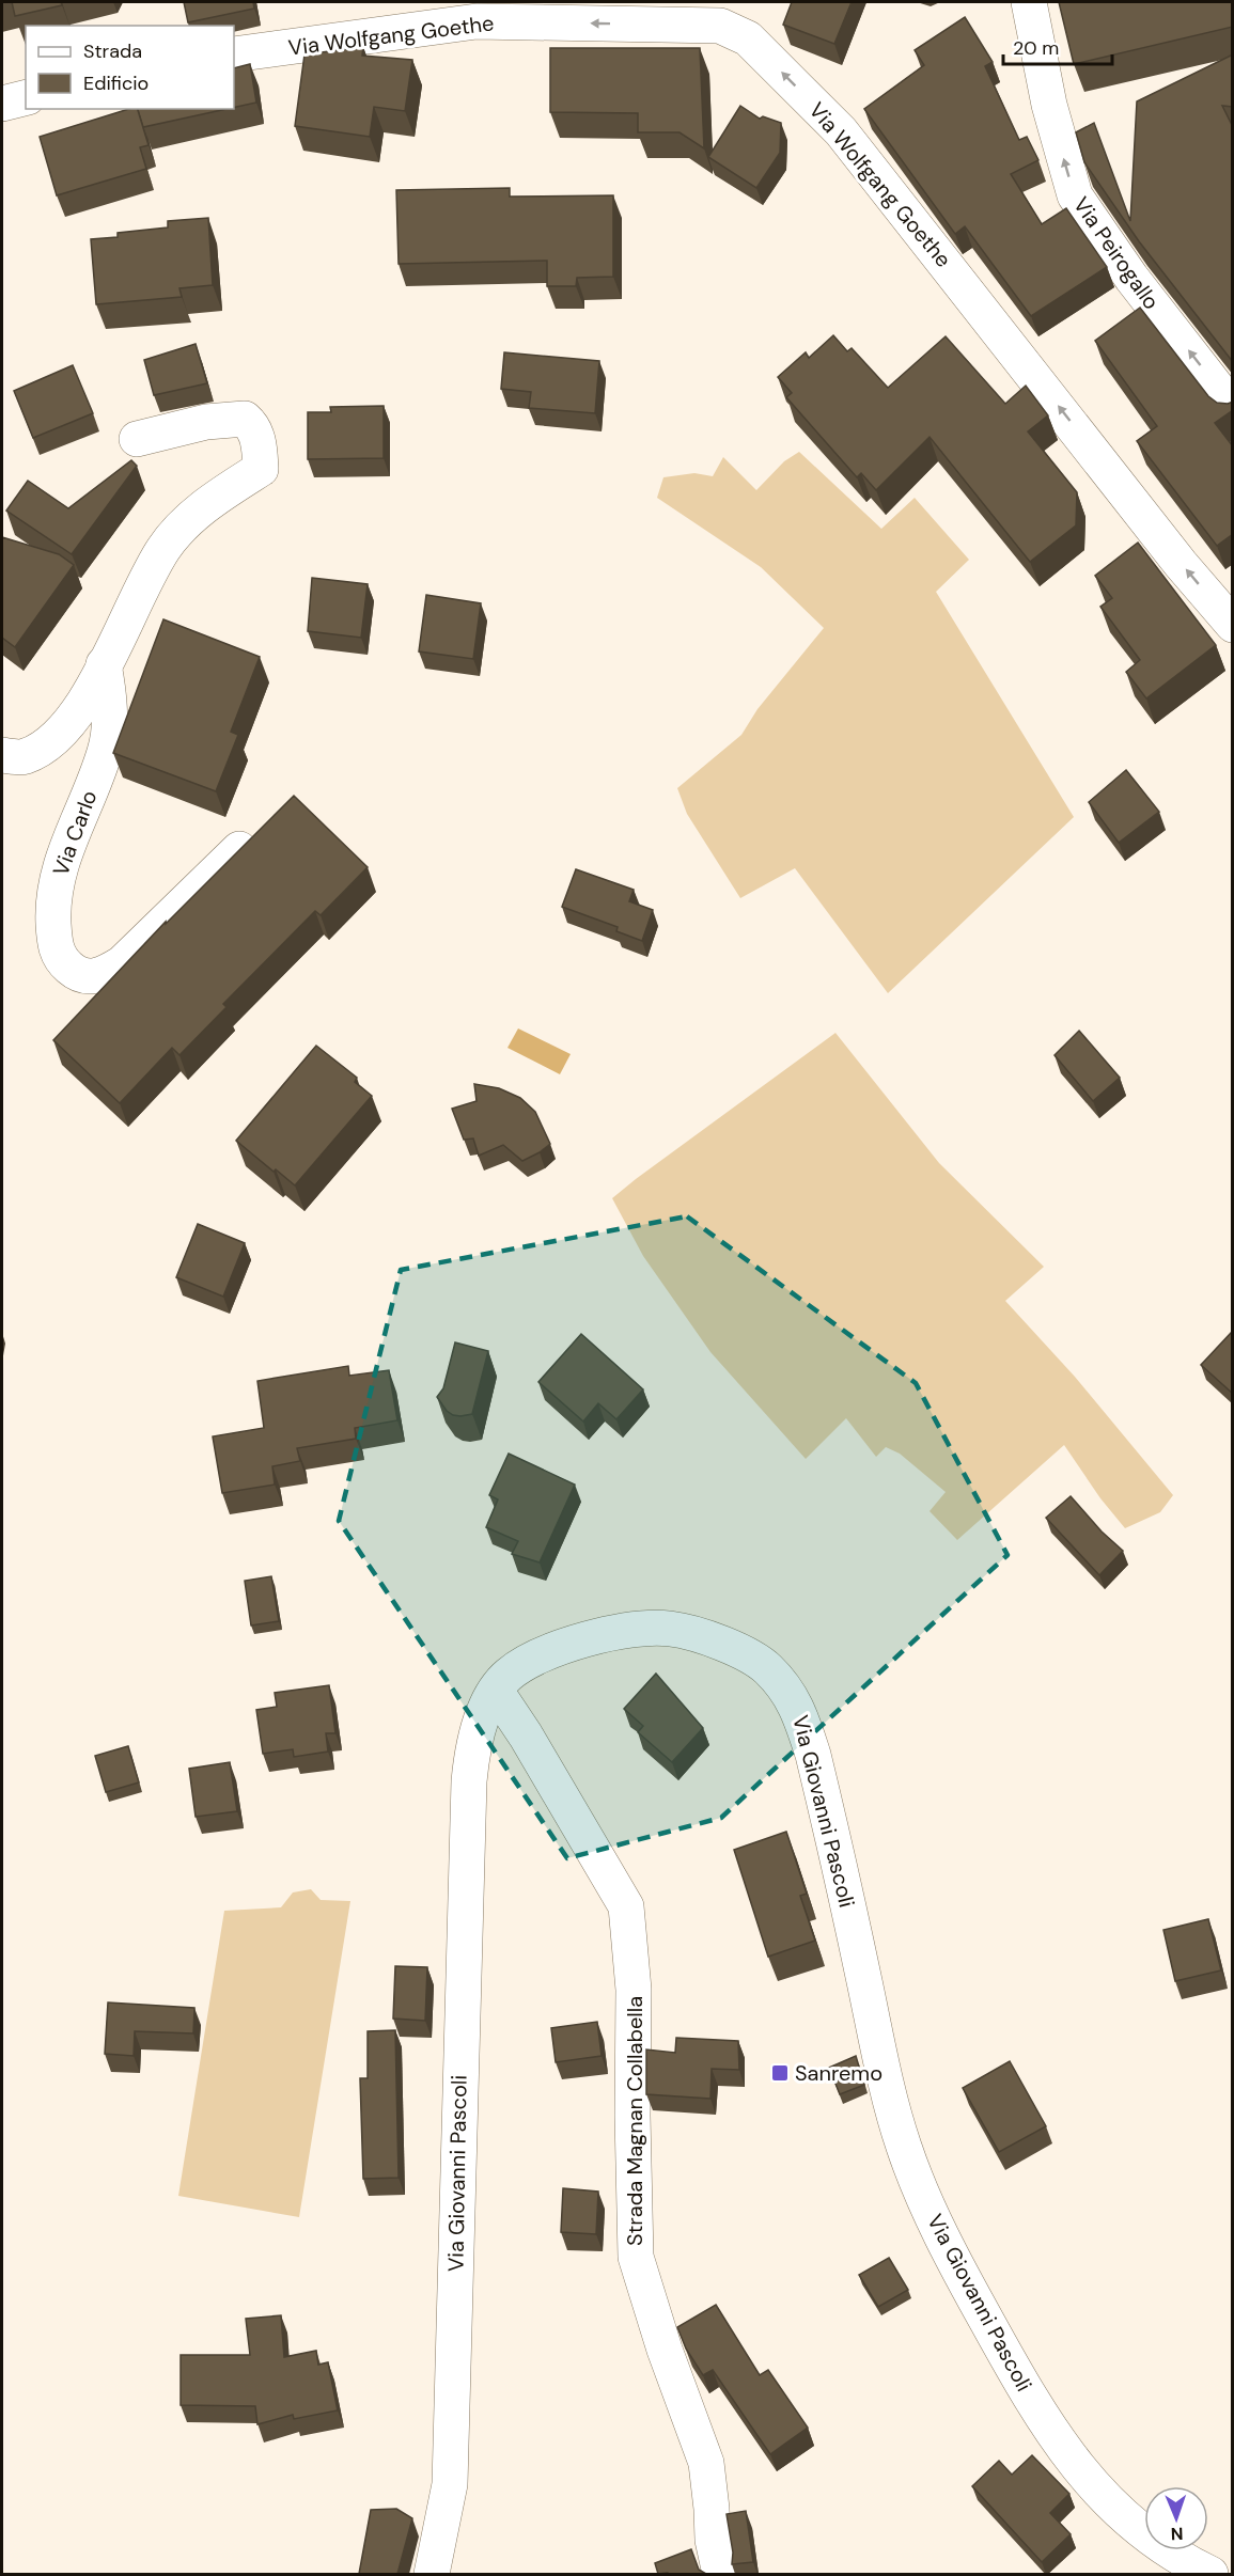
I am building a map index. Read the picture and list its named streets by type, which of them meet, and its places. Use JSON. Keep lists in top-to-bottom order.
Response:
{
  "streets": {
    "street": [
      "Via Wolfgang Goethe",
      "Via Peirogallo",
      "Via Carlo",
      "Via Giovanni Pascoli",
      "Strada Magnan Collabella"
    ]
  },
  "crossings": [
    ["Via Giovanni Pascoli", "Strada Magnan Collabella"]
  ],
  "one_way": ["Via Wolfgang Goethe", "Via Peirogallo"],
  "places": {
    "transit": ["Sanremo"]
  },
  "legend": ["Strada", "Edificio"],
  "scale_bar": "20 m",
  "north": "bottom"
}
